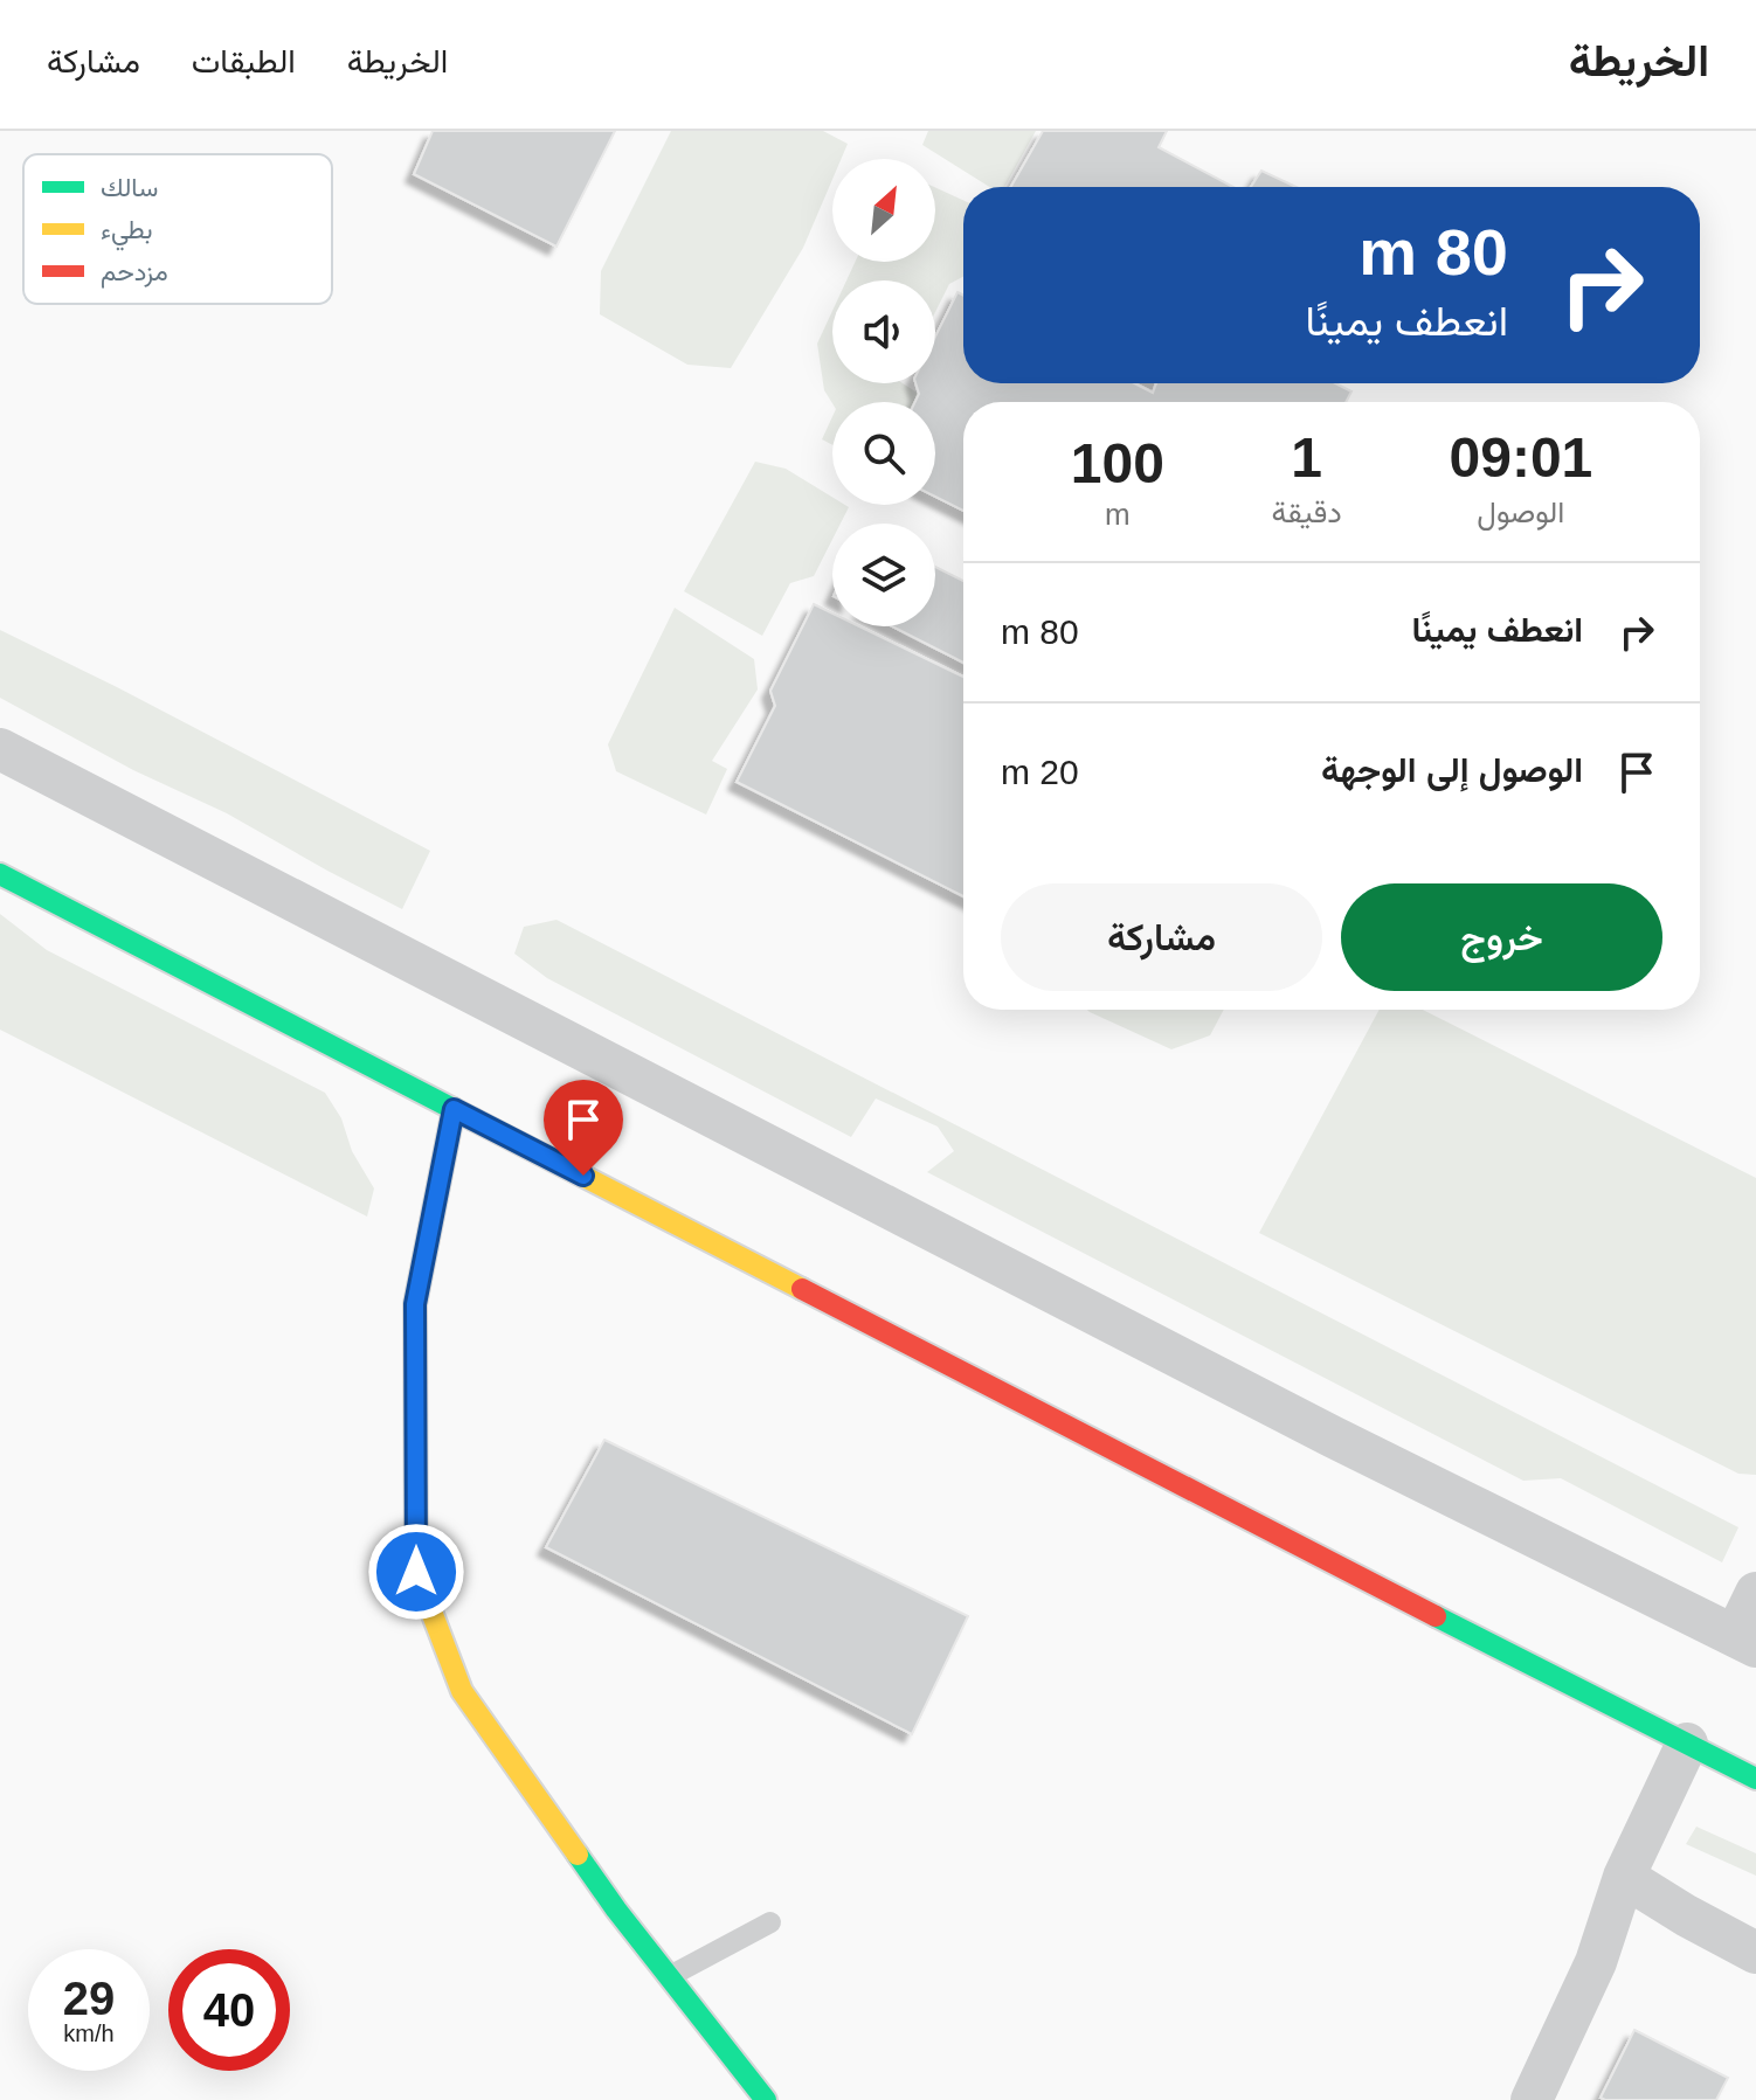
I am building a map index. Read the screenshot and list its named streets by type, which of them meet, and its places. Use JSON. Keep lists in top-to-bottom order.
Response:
{
  "legend": ["سالك", "بطيء", "مزدحم"],
  "north": "top right",
  "page": {
    "header": "الخريطة",
    "nav": ["الخريطة", "الطبقات", "مشاركة"],
    "turn": ["80 m", "انعطف يمينًا"],
    "eta": [
      "09:01",
      "الوصول",
      "1",
      "دقيقة",
      "100",
      "m"
    ],
    "list": [
      {
        "name": "انعطف يمينًا",
        "value": "80 m"
      },
      {
        "name": "الوصول إلى الوجهة",
        "value": "20 m"
      }
    ],
    "buttons": ["خروج", "مشاركة"],
    "speed": "29 km/h",
    "limit": "40"
  }
}
